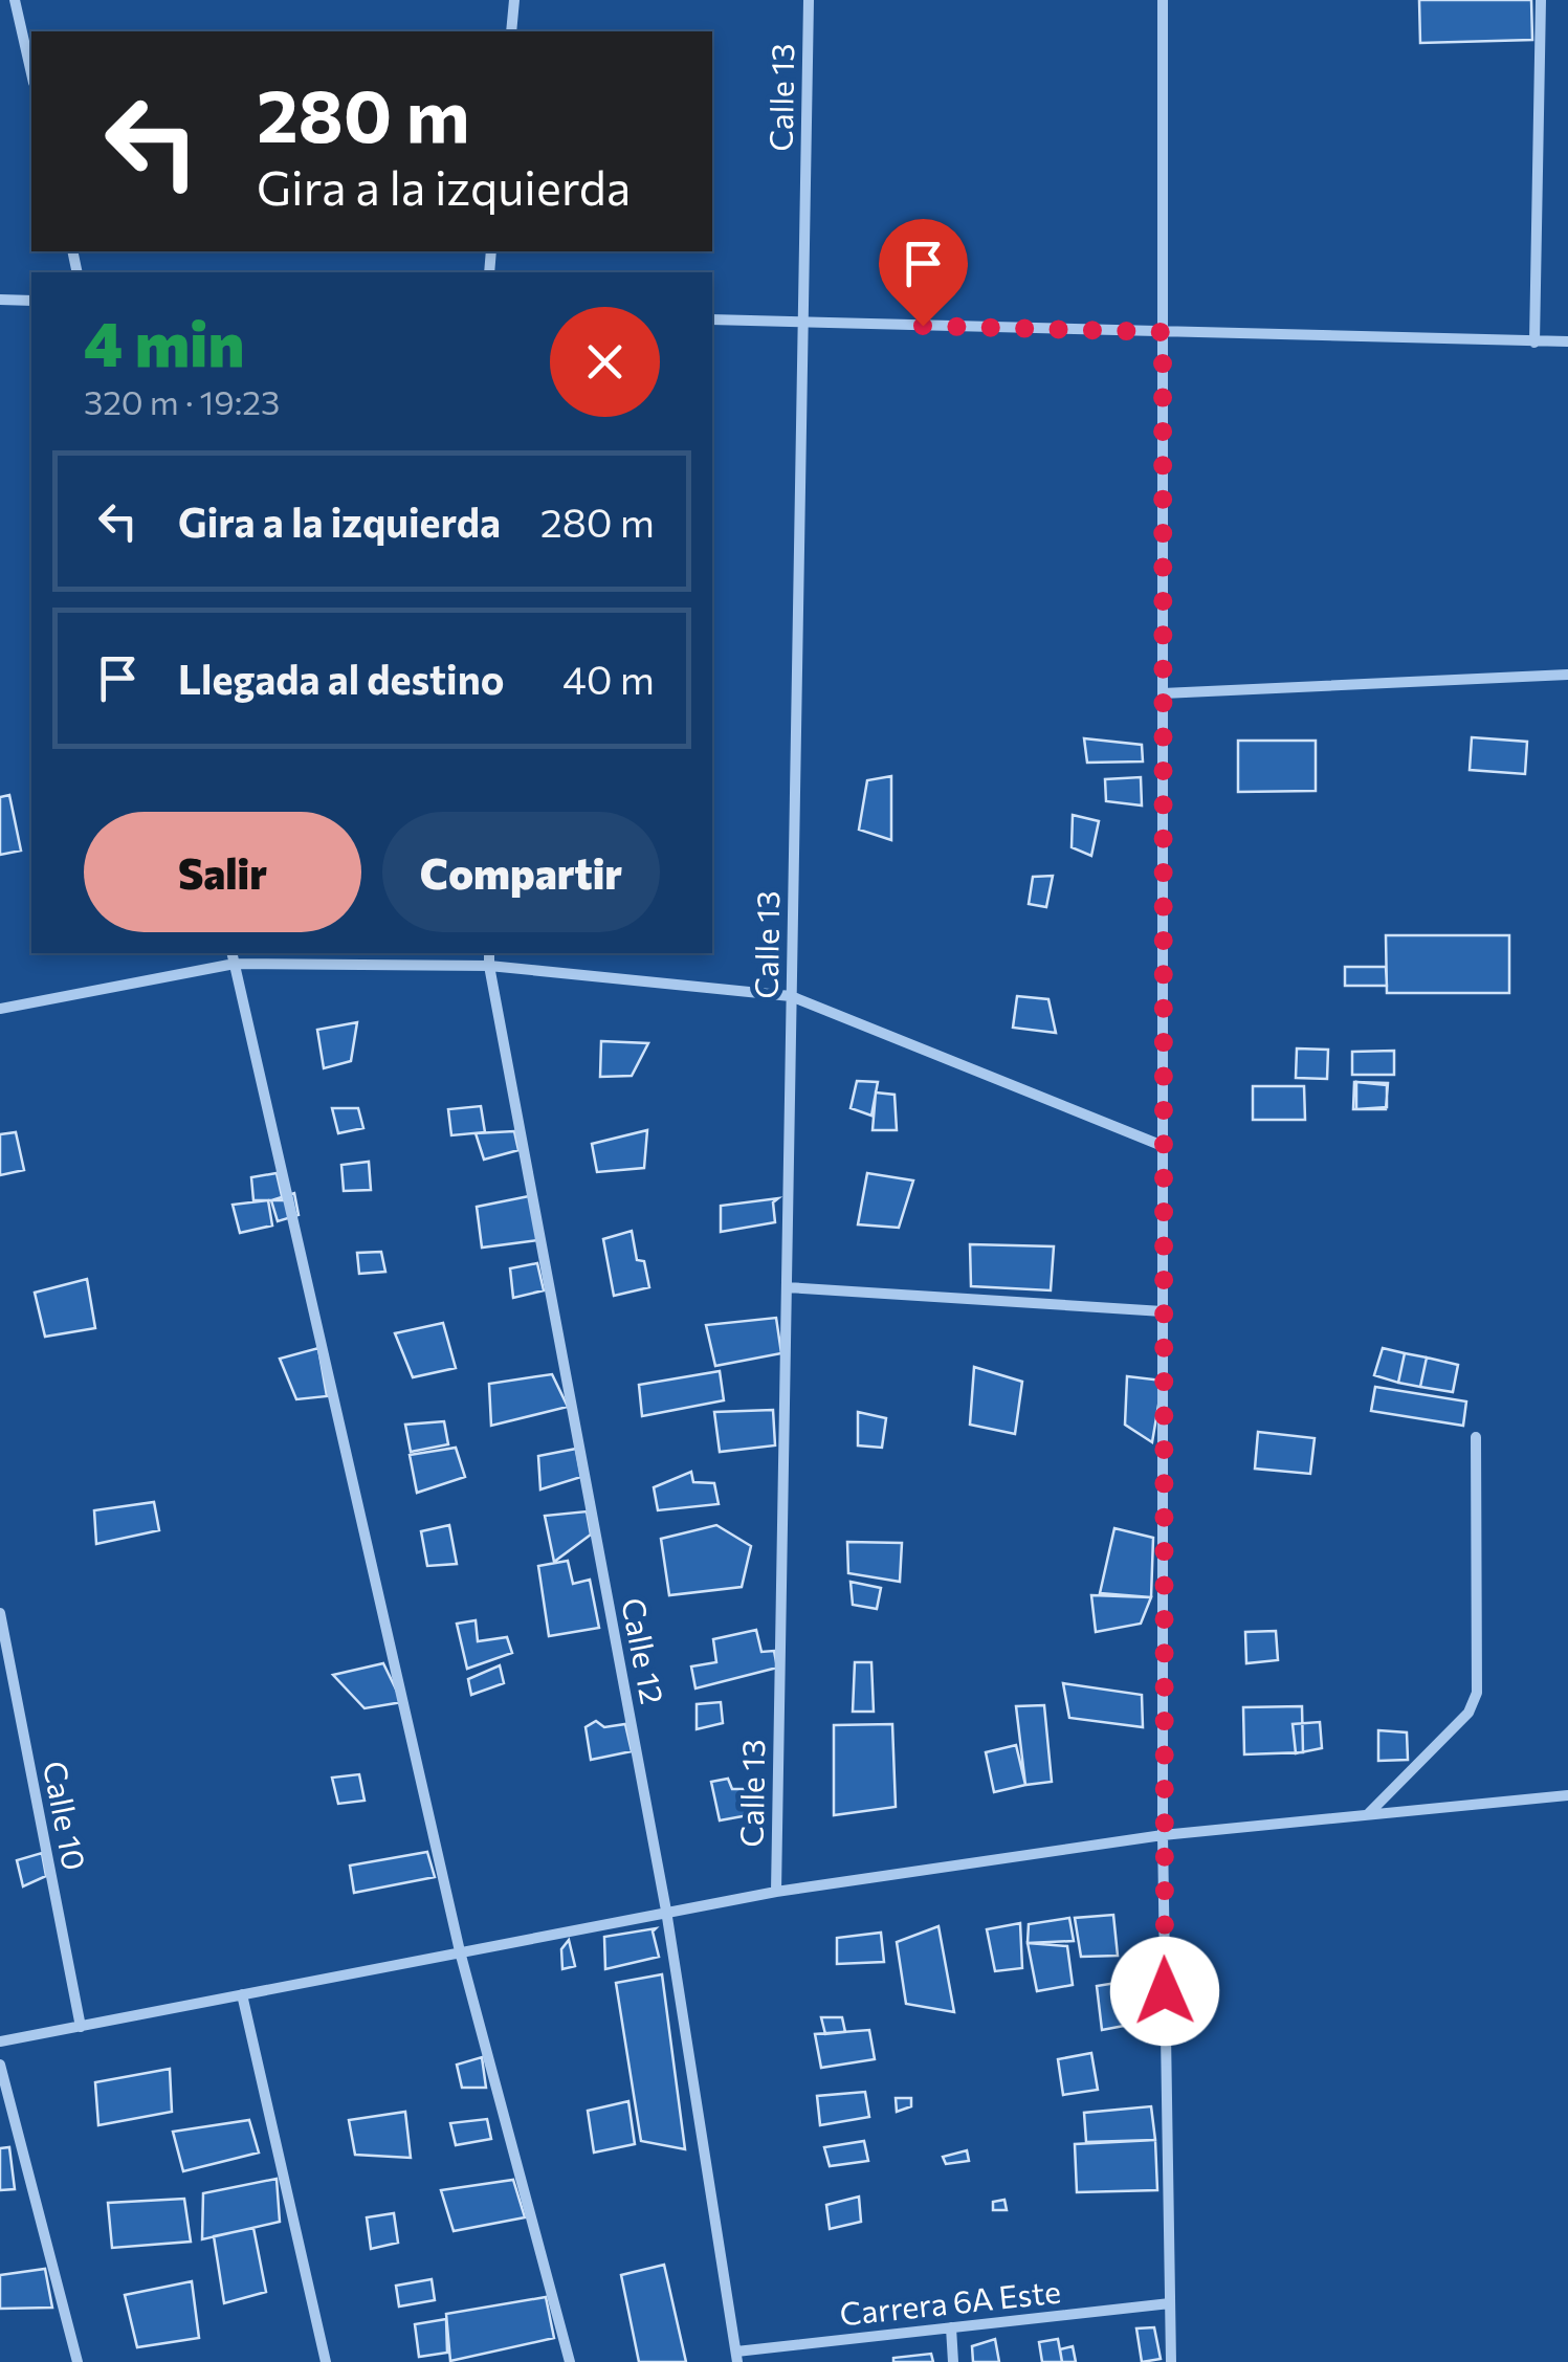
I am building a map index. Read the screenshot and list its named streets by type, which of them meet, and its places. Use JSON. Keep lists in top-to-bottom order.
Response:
{
  "streets": {
    "street": [
      "Calle 13",
      "Calle 12",
      "Calle 10",
      "Carrera 6A Este"
    ]
  },
  "crossings": [
    ["Calle 12", "Carrera 6A Este"]
  ],
  "page": {
    "turn": ["280 m", "Gira a la izquierda"],
    "heading": ["4 min", "320 m · 19:23"],
    "list": [
      {
        "name": "Gira a la izquierda",
        "value": "280 m"
      },
      {
        "name": "Llegada al destino",
        "value": "40 m"
      }
    ],
    "buttons": ["Salir", "Compartir"]
  }
}
